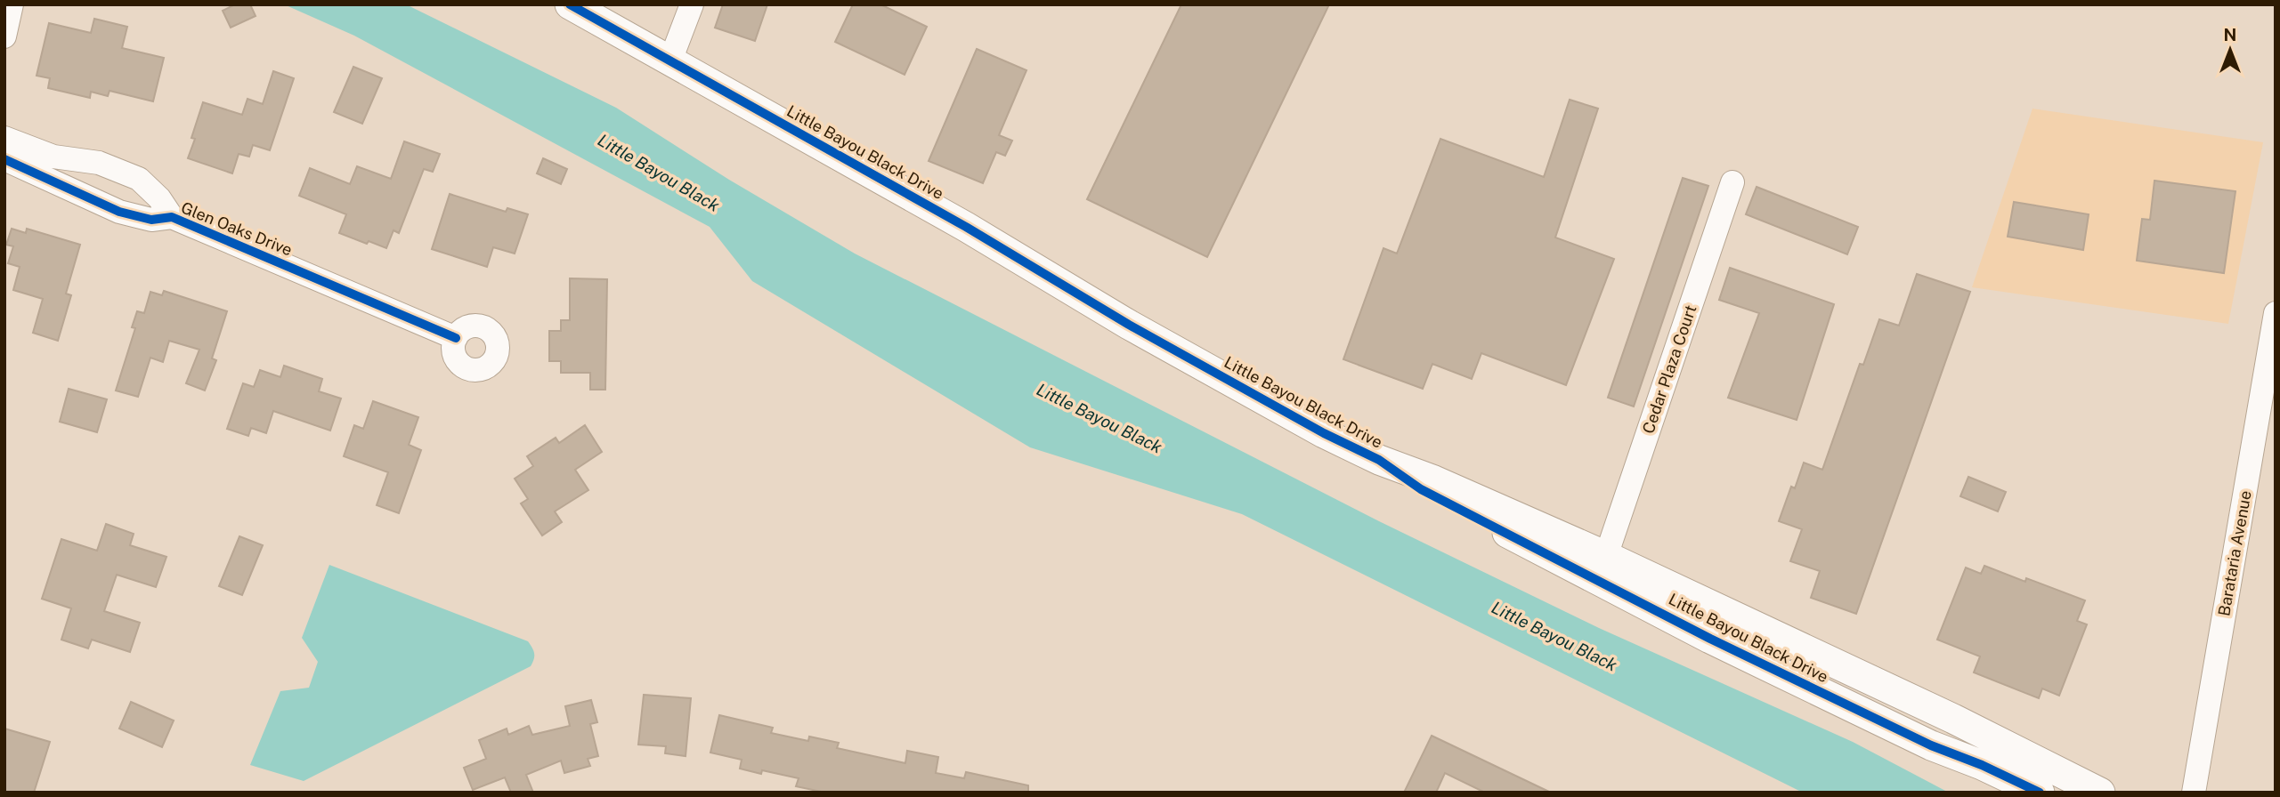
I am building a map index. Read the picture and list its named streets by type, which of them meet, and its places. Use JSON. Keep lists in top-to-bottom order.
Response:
{
  "streets": {
    "main road": ["Little Bayou Black Drive"],
    "street": ["Glen Oaks Drive", "Cedar Plaza Court", "Barataria Avenue"]
  },
  "crossings": [
    ["Little Bayou Black Drive", "Cedar Plaza Court"]
  ],
  "water": ["Little Bayou Black"],
  "north": "top"
}
